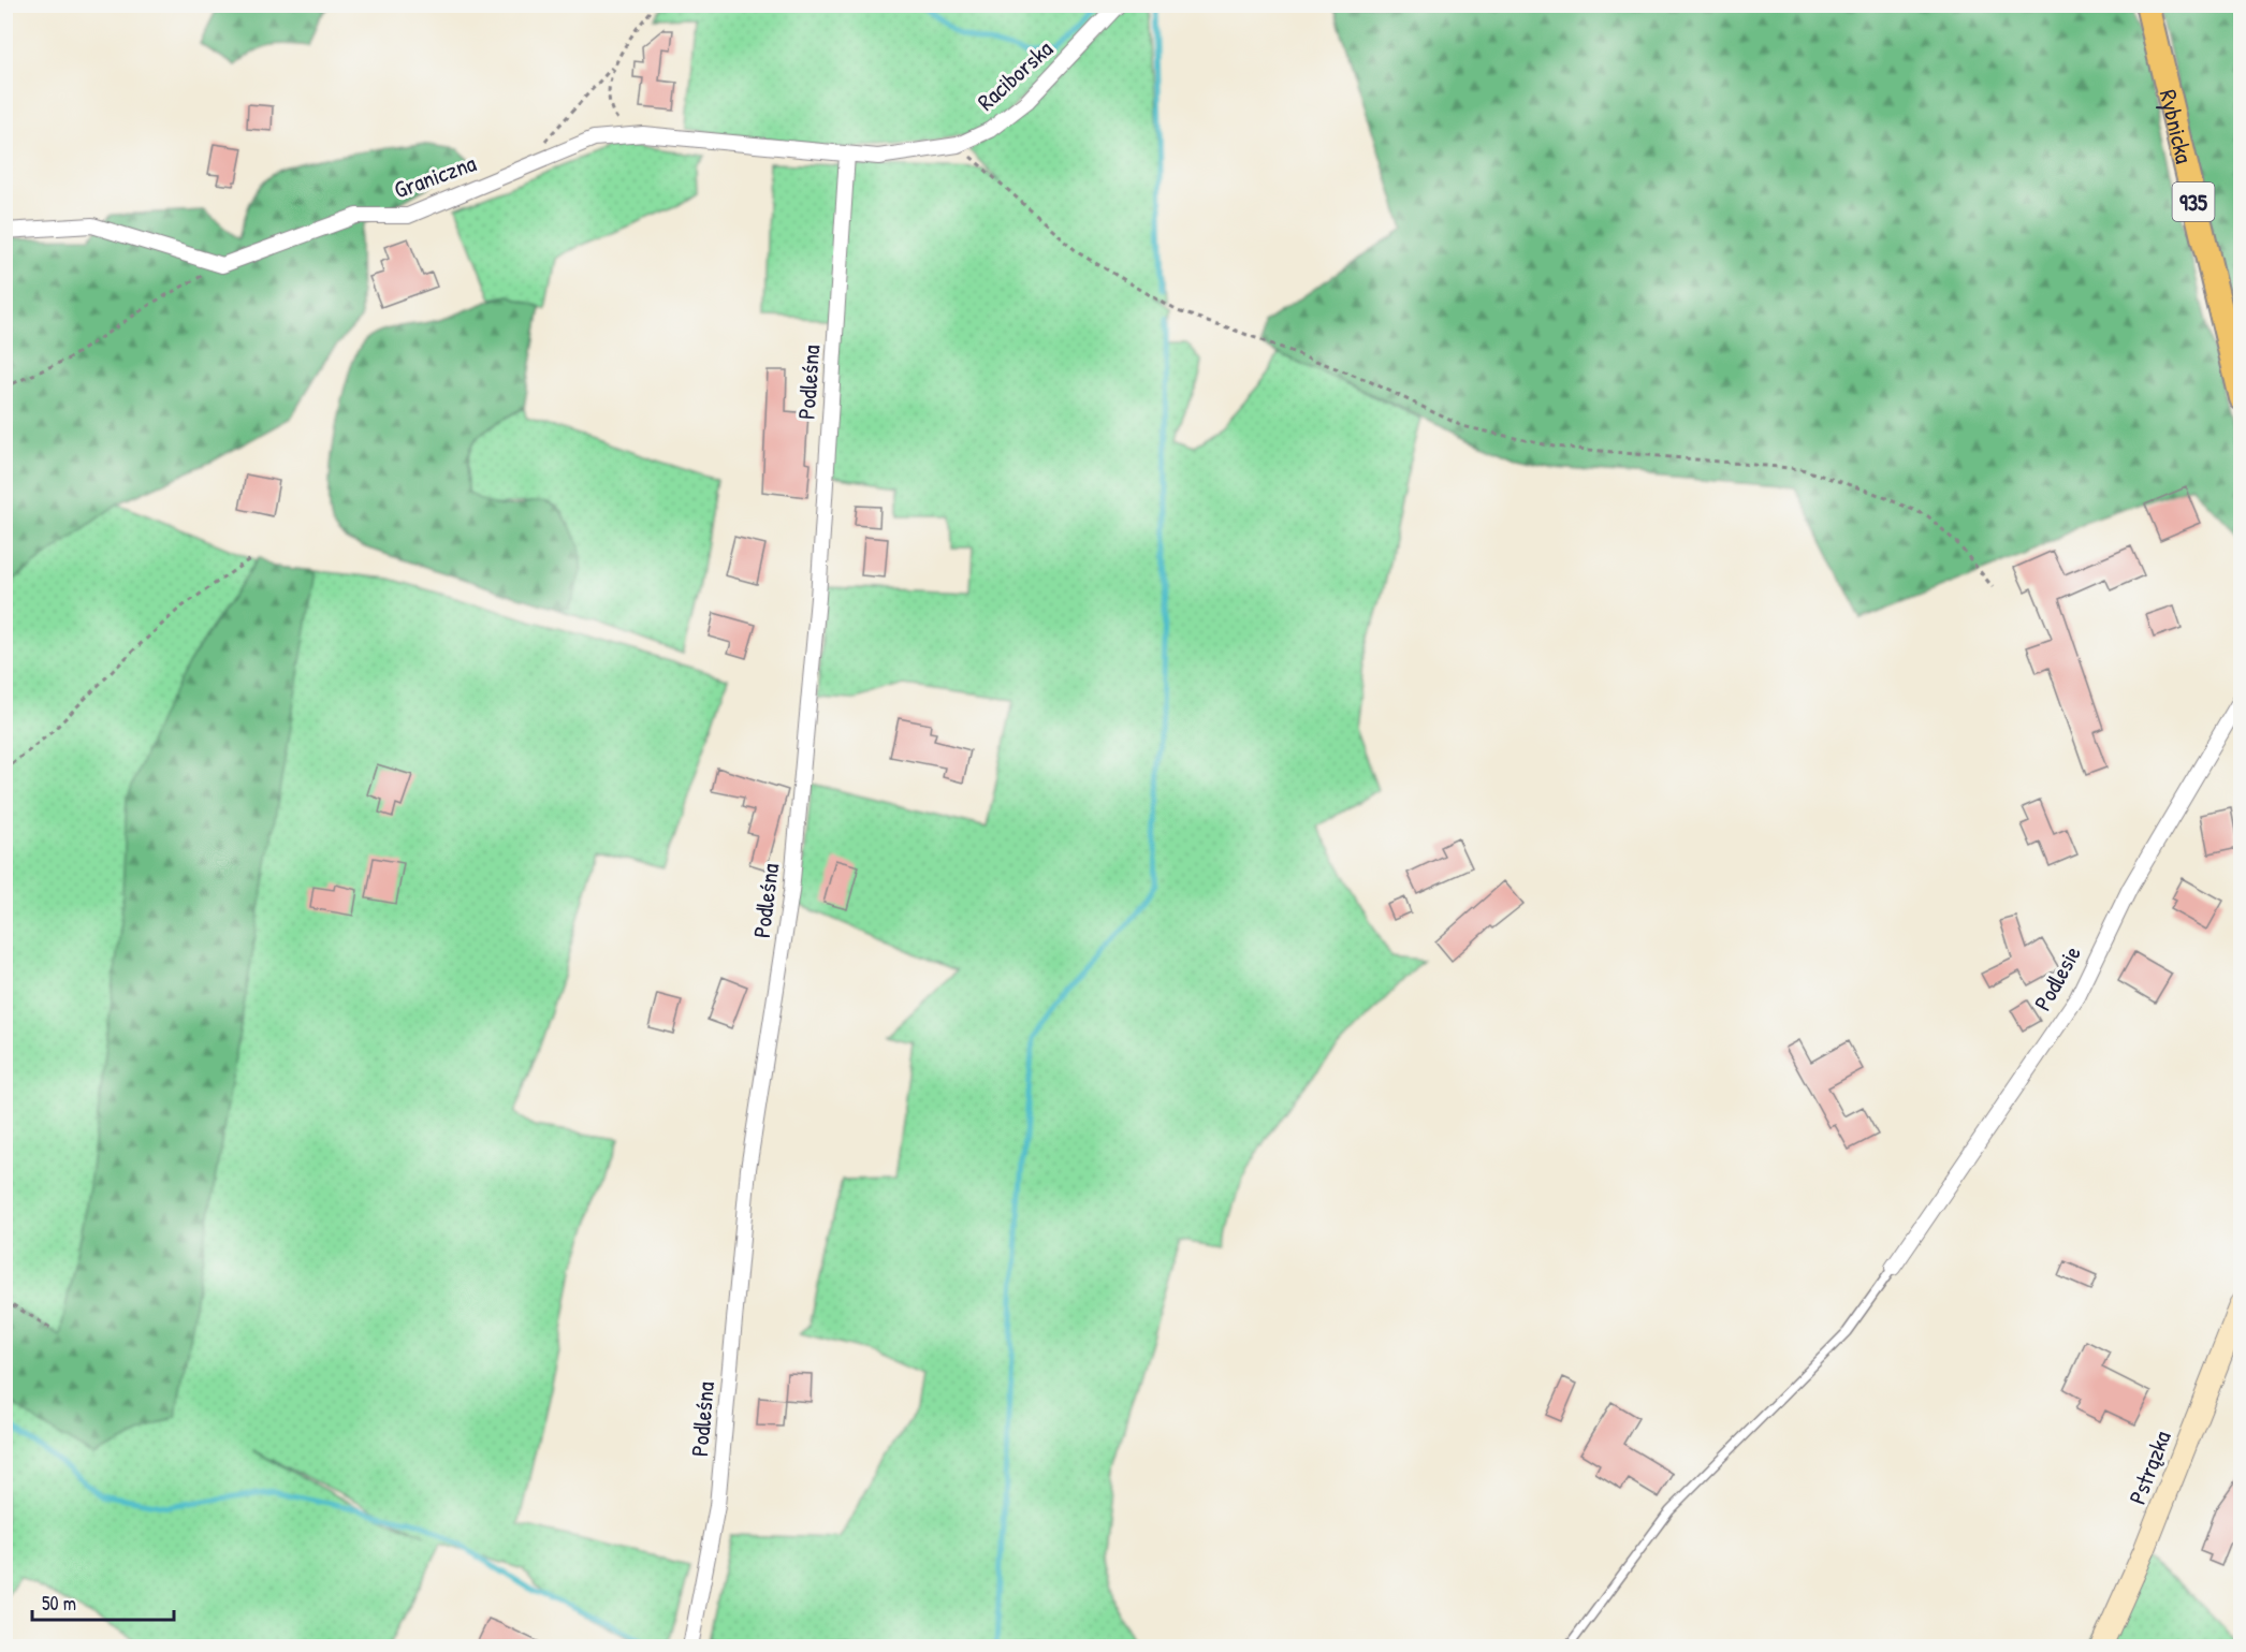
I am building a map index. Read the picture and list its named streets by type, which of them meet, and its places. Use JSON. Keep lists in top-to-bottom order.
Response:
{
  "streets": {
    "main road": ["Rybnicka", "935", "Pstrązka"],
    "street": [
      "Raciborska",
      "Graniczna",
      "Podleśna",
      "Podlesie"
    ]
  },
  "crossings": [
    ["Raciborska", "Graniczna"],
    ["Raciborska", "Podleśna"],
    ["Graniczna", "Podleśna"]
  ],
  "scale_bar": "50 m"
}
